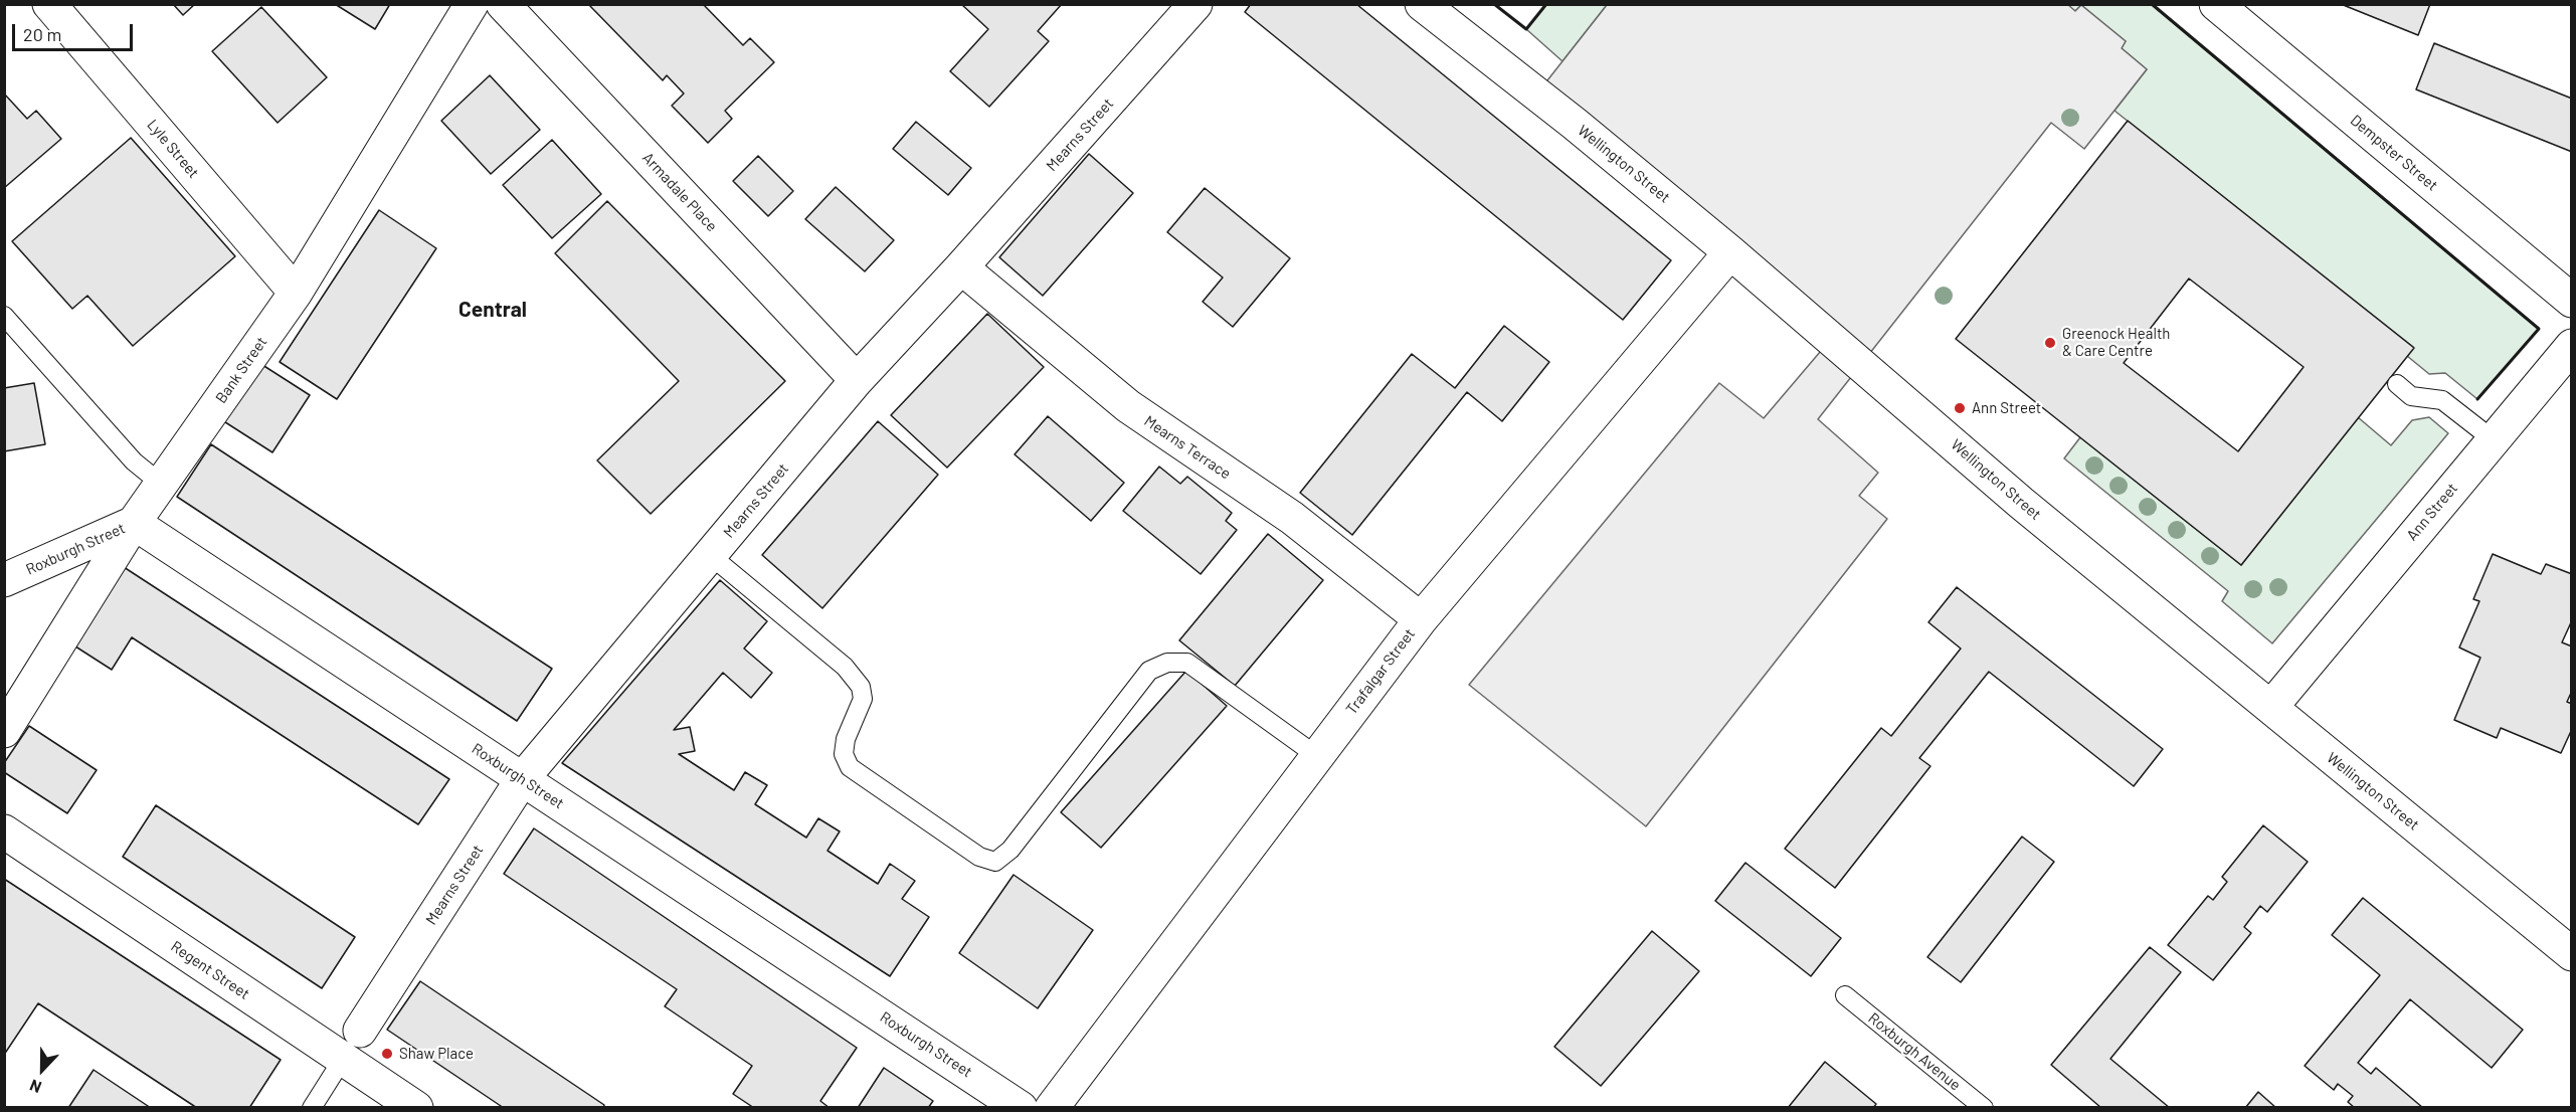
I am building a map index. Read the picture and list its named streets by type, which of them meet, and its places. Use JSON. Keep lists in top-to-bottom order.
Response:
{
  "streets": {
    "street": [
      "Mearns Street",
      "Lyle Street",
      "Dempster Street",
      "Wellington Street",
      "Armadale Place",
      "Bank Street",
      "Mearns Terrace",
      "Ann Street",
      "Roxburgh Street",
      "Trafalgar Street",
      "Regent Street"
    ],
    "lane": ["Roxburgh Avenue"]
  },
  "crossings": [
    ["Mearns Street", "Armadale Place"],
    ["Mearns Street", "Mearns Terrace"],
    ["Mearns Street", "Roxburgh Street"],
    ["Lyle Street", "Bank Street"],
    ["Wellington Street", "Ann Street"],
    ["Wellington Street", "Trafalgar Street"],
    ["Bank Street", "Roxburgh Street"],
    ["Mearns Terrace", "Trafalgar Street"]
  ],
  "districts": ["Central"],
  "places": ["Greenock Health & Care Centre", "Ann Street", "Shaw Place"],
  "scale_bar": "20 m",
  "north": "bottom"
}
